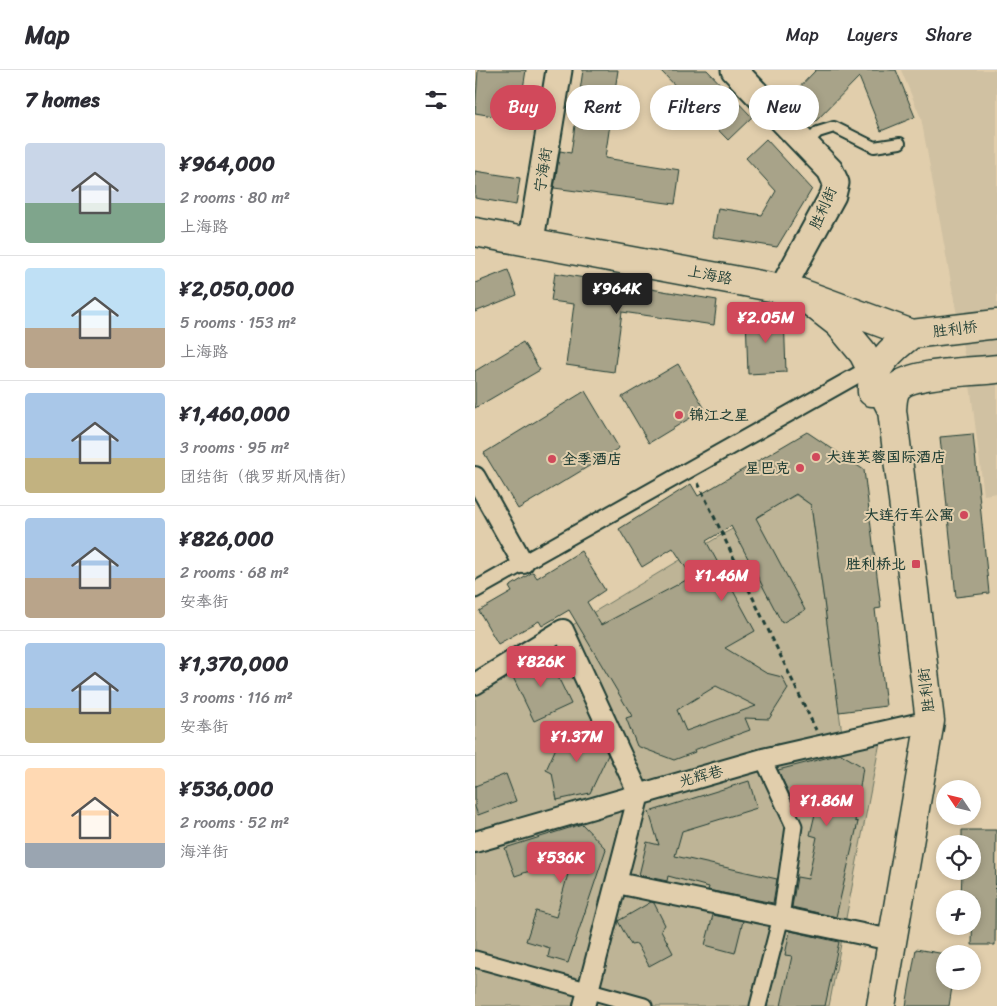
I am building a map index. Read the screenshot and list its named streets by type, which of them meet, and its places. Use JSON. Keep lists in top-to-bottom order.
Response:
{
  "streets": {
    "main road": ["胜利街", "上海路", "胜利桥"],
    "street": ["宁海街", "光辉巷"]
  },
  "crossings": [
    ["宁海街", "上海路"],
    ["胜利街", "上海路"],
    ["胜利街", "光辉巷"],
    ["上海路", "胜利桥"]
  ],
  "places": {
    "other": [
      "锦江之星",
      "大连芙蓉国际酒店",
      "全季酒店",
      "星巴克",
      "大连行车公寓"
    ],
    "transit": ["胜利桥北"]
  },
  "north": "top left",
  "page": {
    "header": "Map",
    "nav": ["Map", "Layers", "Share"],
    "heading": "7 homes",
    "chip": [
      "Buy",
      "Rent",
      "Filters",
      "New"
    ],
    "list": [
      {
        "name": "¥964,000",
        "note": "2 rooms · 80 m² · 上海路"
      },
      {
        "name": "¥2,050,000",
        "note": "5 rooms · 153 m² · 上海路"
      },
      {
        "name": "¥1,460,000",
        "note": "3 rooms · 95 m² · 团结街（俄罗斯风情街）"
      },
      {
        "name": "¥826,000",
        "note": "2 rooms · 68 m² · 安奉街"
      },
      {
        "name": "¥1,370,000",
        "note": "3 rooms · 116 m² · 安奉街"
      },
      {
        "name": "¥536,000",
        "note": "2 rooms · 52 m² · 海洋街"
      }
    ],
    "price": [
      "¥964K",
      "¥2.05M",
      "¥1.46M",
      "¥826K",
      "¥1.37M",
      "¥1.86M",
      "¥536K"
    ],
    "map_buttons": ["+", "−"]
  }
}
